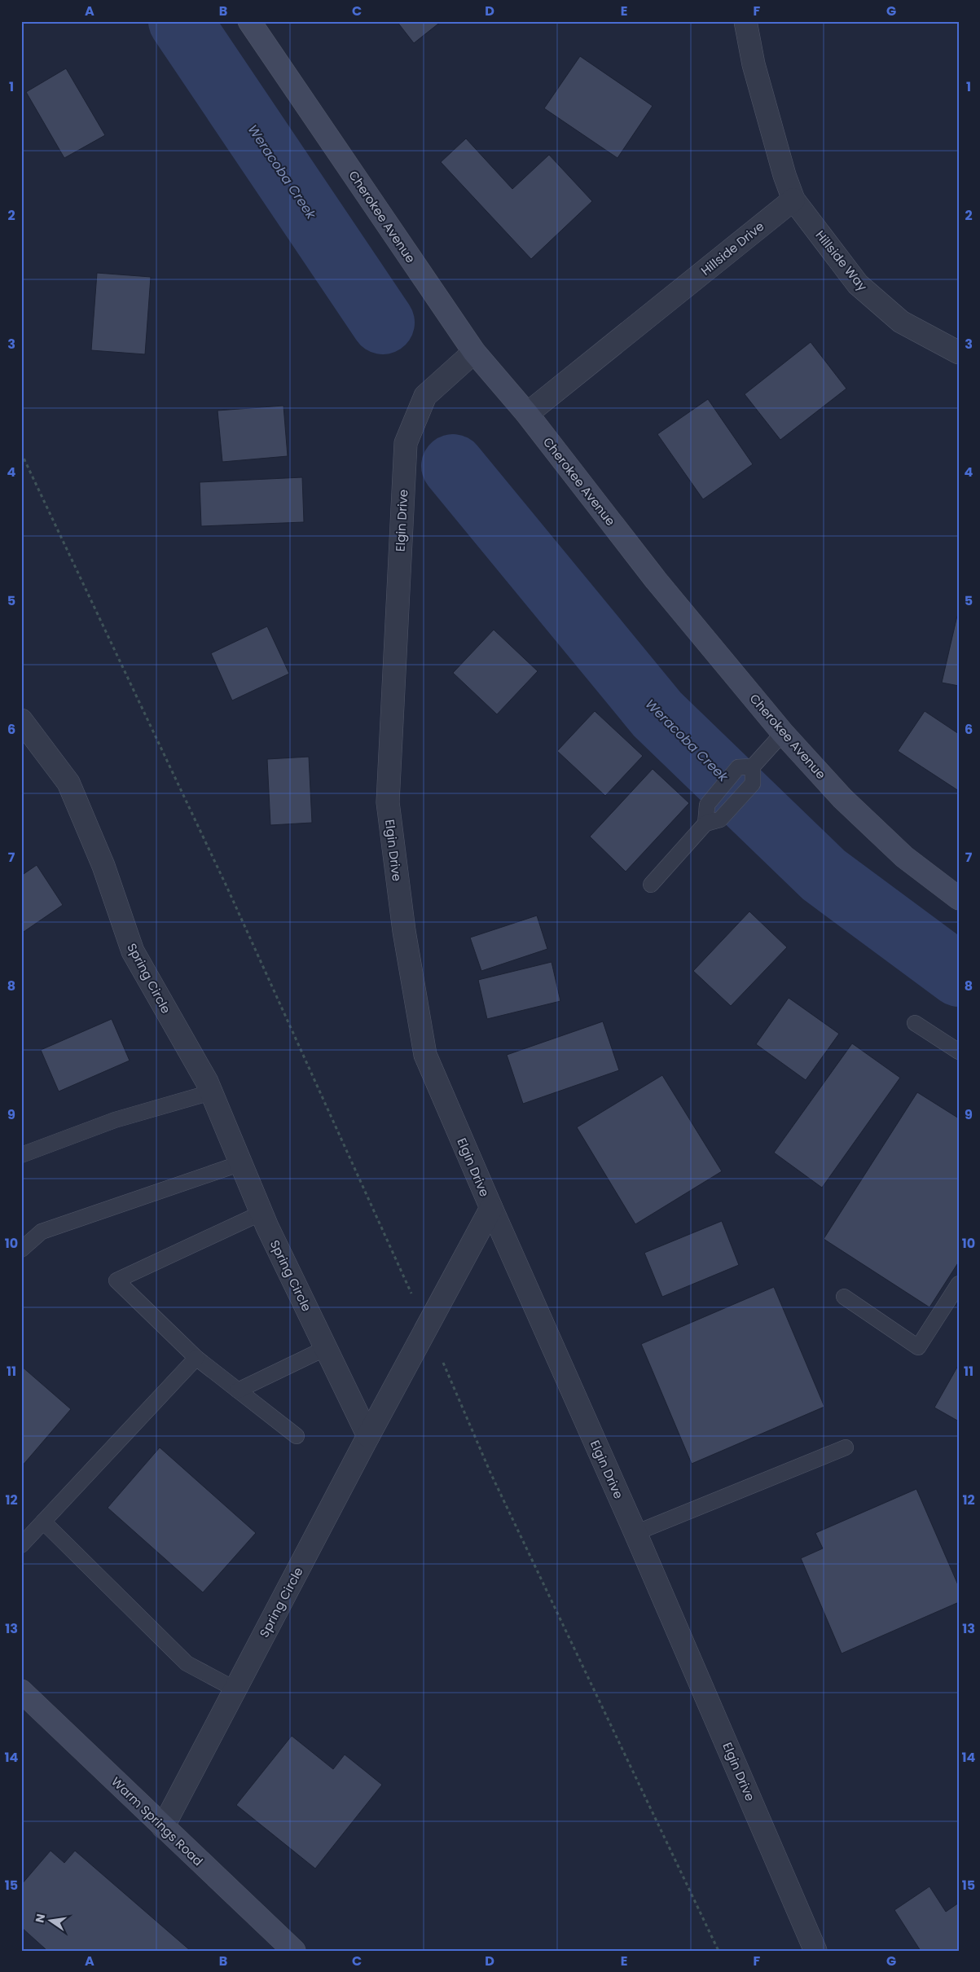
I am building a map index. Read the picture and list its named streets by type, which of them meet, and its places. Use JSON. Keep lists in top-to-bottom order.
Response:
{
  "streets": {
    "street": [
      "Cherokee Avenue",
      "Hillside Drive",
      "Hillside Way",
      "Elgin Drive",
      "Spring Circle",
      "Warm Springs Road"
    ]
  },
  "crossings": [
    ["Cherokee Avenue", "Hillside Drive"],
    ["Cherokee Avenue", "Elgin Drive"],
    ["Hillside Drive", "Hillside Way"],
    ["Spring Circle", "Warm Springs Road"]
  ],
  "water": ["Weracoba Creek"],
  "north": "left",
  "grid": {
    "columns": [
      "A",
      "B",
      "C",
      "D",
      "E",
      "F",
      "G"
    ],
    "rows": [
      "1",
      "2",
      "3",
      "4",
      "5",
      "6",
      "7",
      "8",
      "9",
      "10",
      "11",
      "12",
      "13",
      "14",
      "15"
    ]
  }
}
